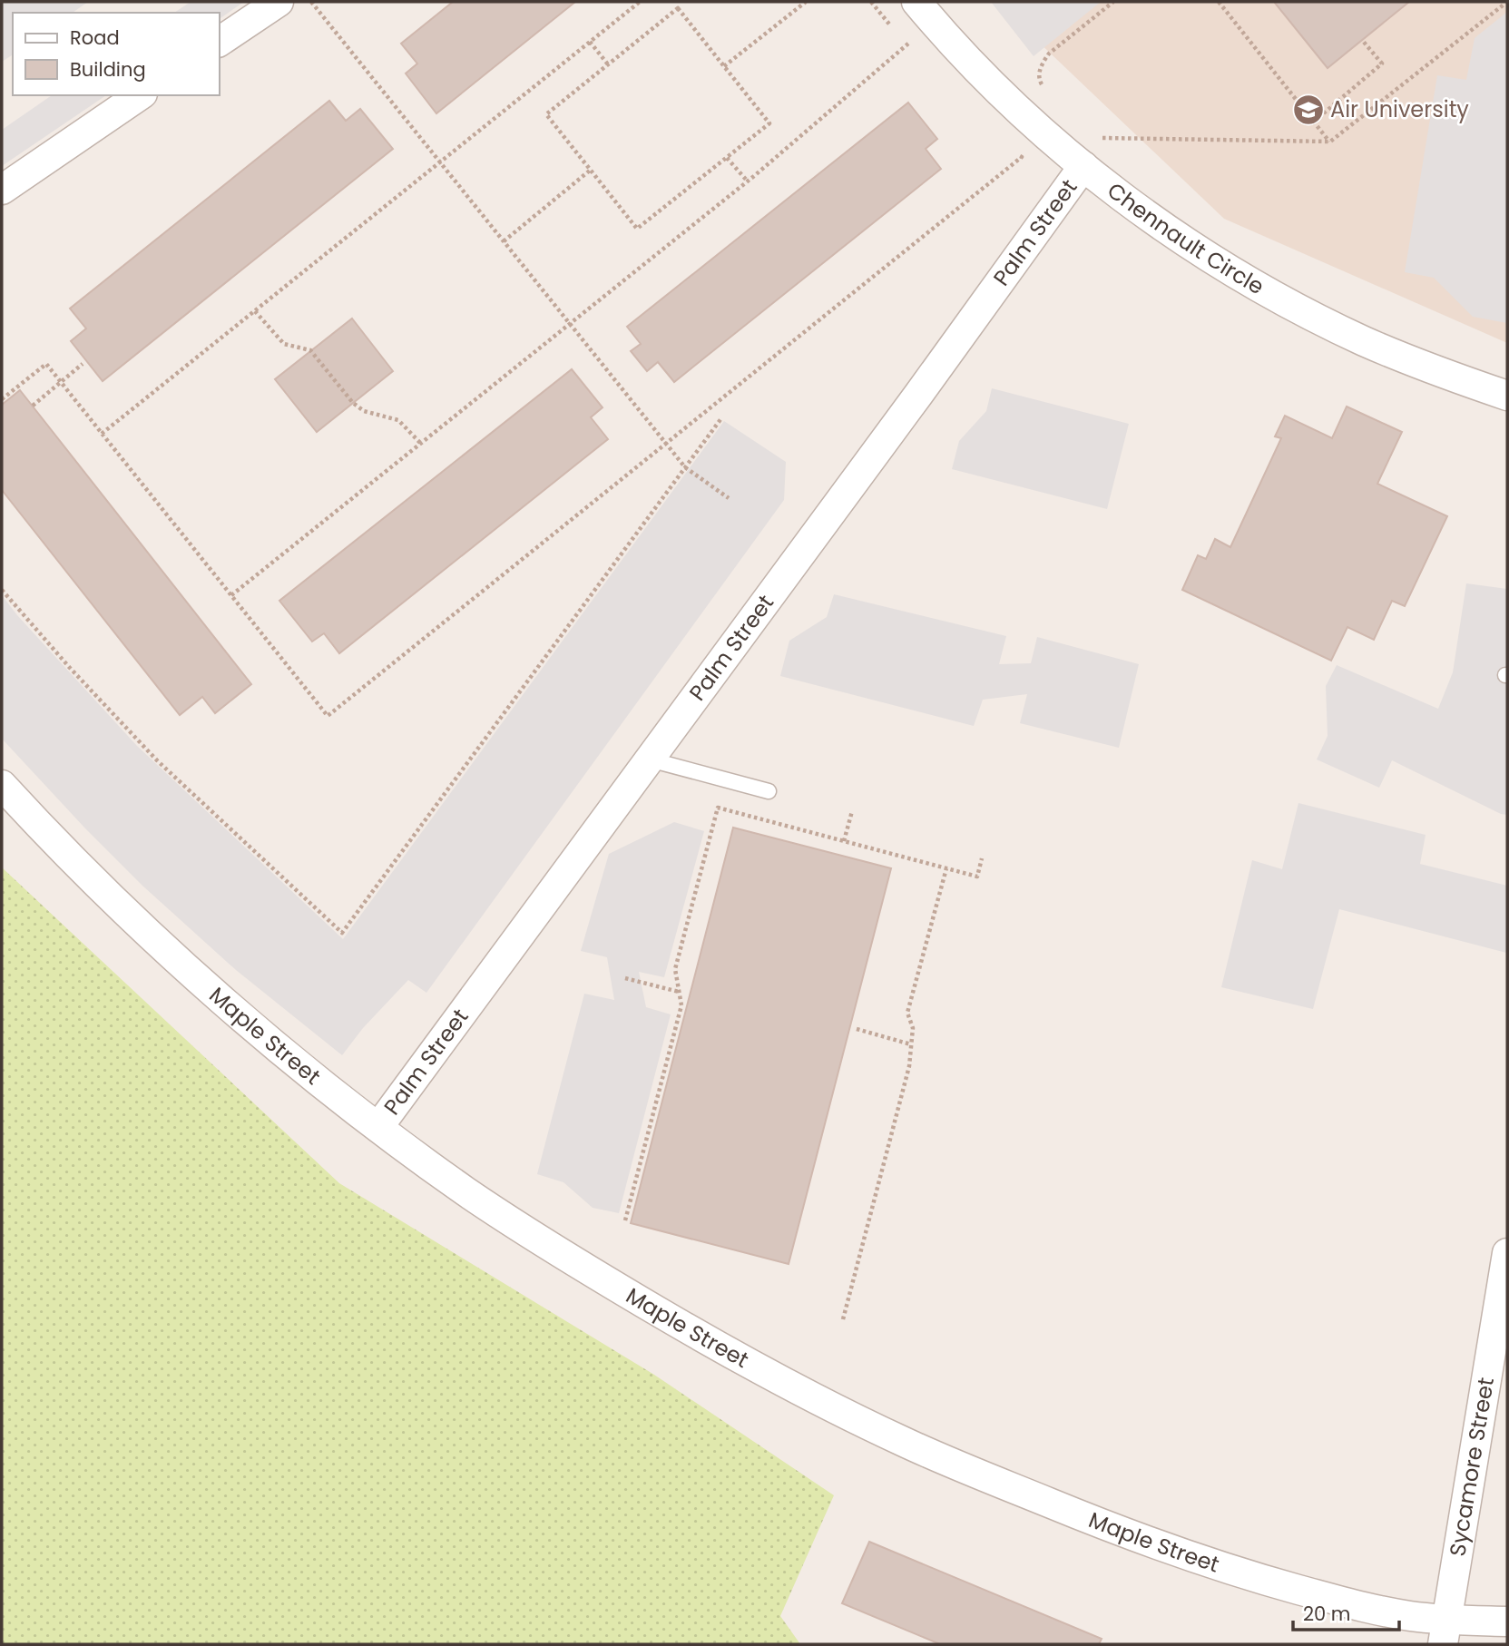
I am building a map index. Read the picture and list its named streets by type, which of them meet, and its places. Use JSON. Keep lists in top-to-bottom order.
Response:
{
  "streets": {
    "street": [
      "Palm Street",
      "Chennault Circle",
      "Maple Street",
      "Sycamore Street"
    ]
  },
  "crossings": [
    ["Palm Street", "Chennault Circle"],
    ["Palm Street", "Maple Street"],
    ["Maple Street", "Sycamore Street"]
  ],
  "places": {
    "school or university": ["Air University"]
  },
  "legend": ["Road", "Building"],
  "scale_bar": "20 m"
}
